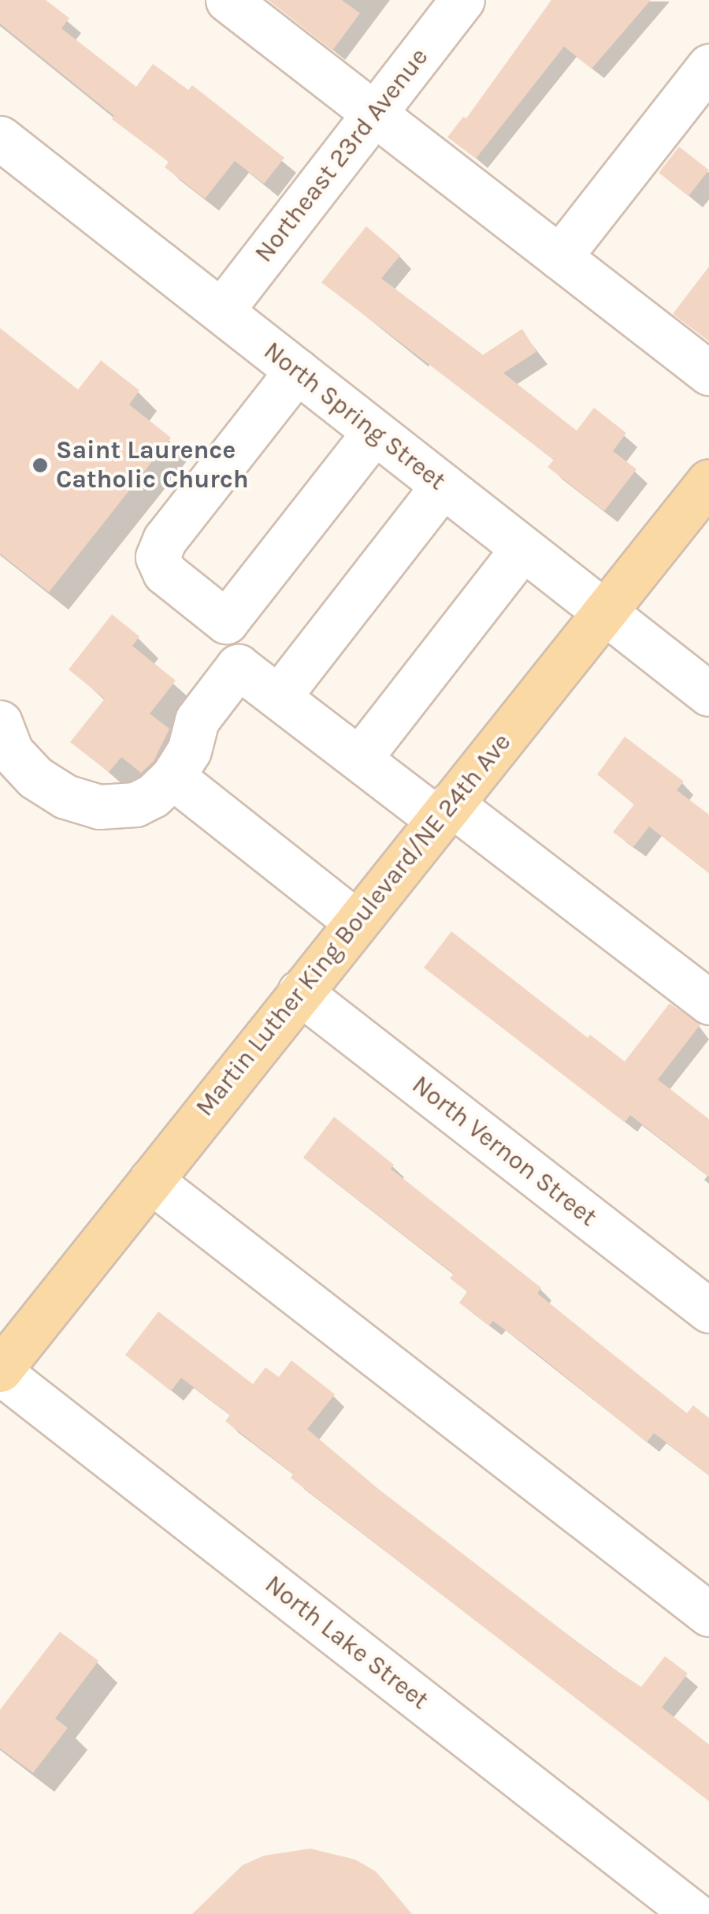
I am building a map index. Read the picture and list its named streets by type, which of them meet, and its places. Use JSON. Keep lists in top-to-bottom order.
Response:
{
  "streets": {
    "main road": ["Martin Luther King Boulevard/NE 24th Ave"],
    "street": [
      "Northeast 23rd Avenue",
      "North Spring Street",
      "North Vernon Street",
      "North Lake Street"
    ]
  },
  "crossings": [
    ["Northeast 23rd Avenue", "North Spring Street"],
    ["North Spring Street", "Martin Luther King Boulevard/NE 24th Ave"],
    ["Martin Luther King Boulevard/NE 24th Ave", "North Vernon Street"],
    ["Martin Luther King Boulevard/NE 24th Ave", "North Lake Street"]
  ],
  "places": ["Saint Laurence Catholic Church"]
}
